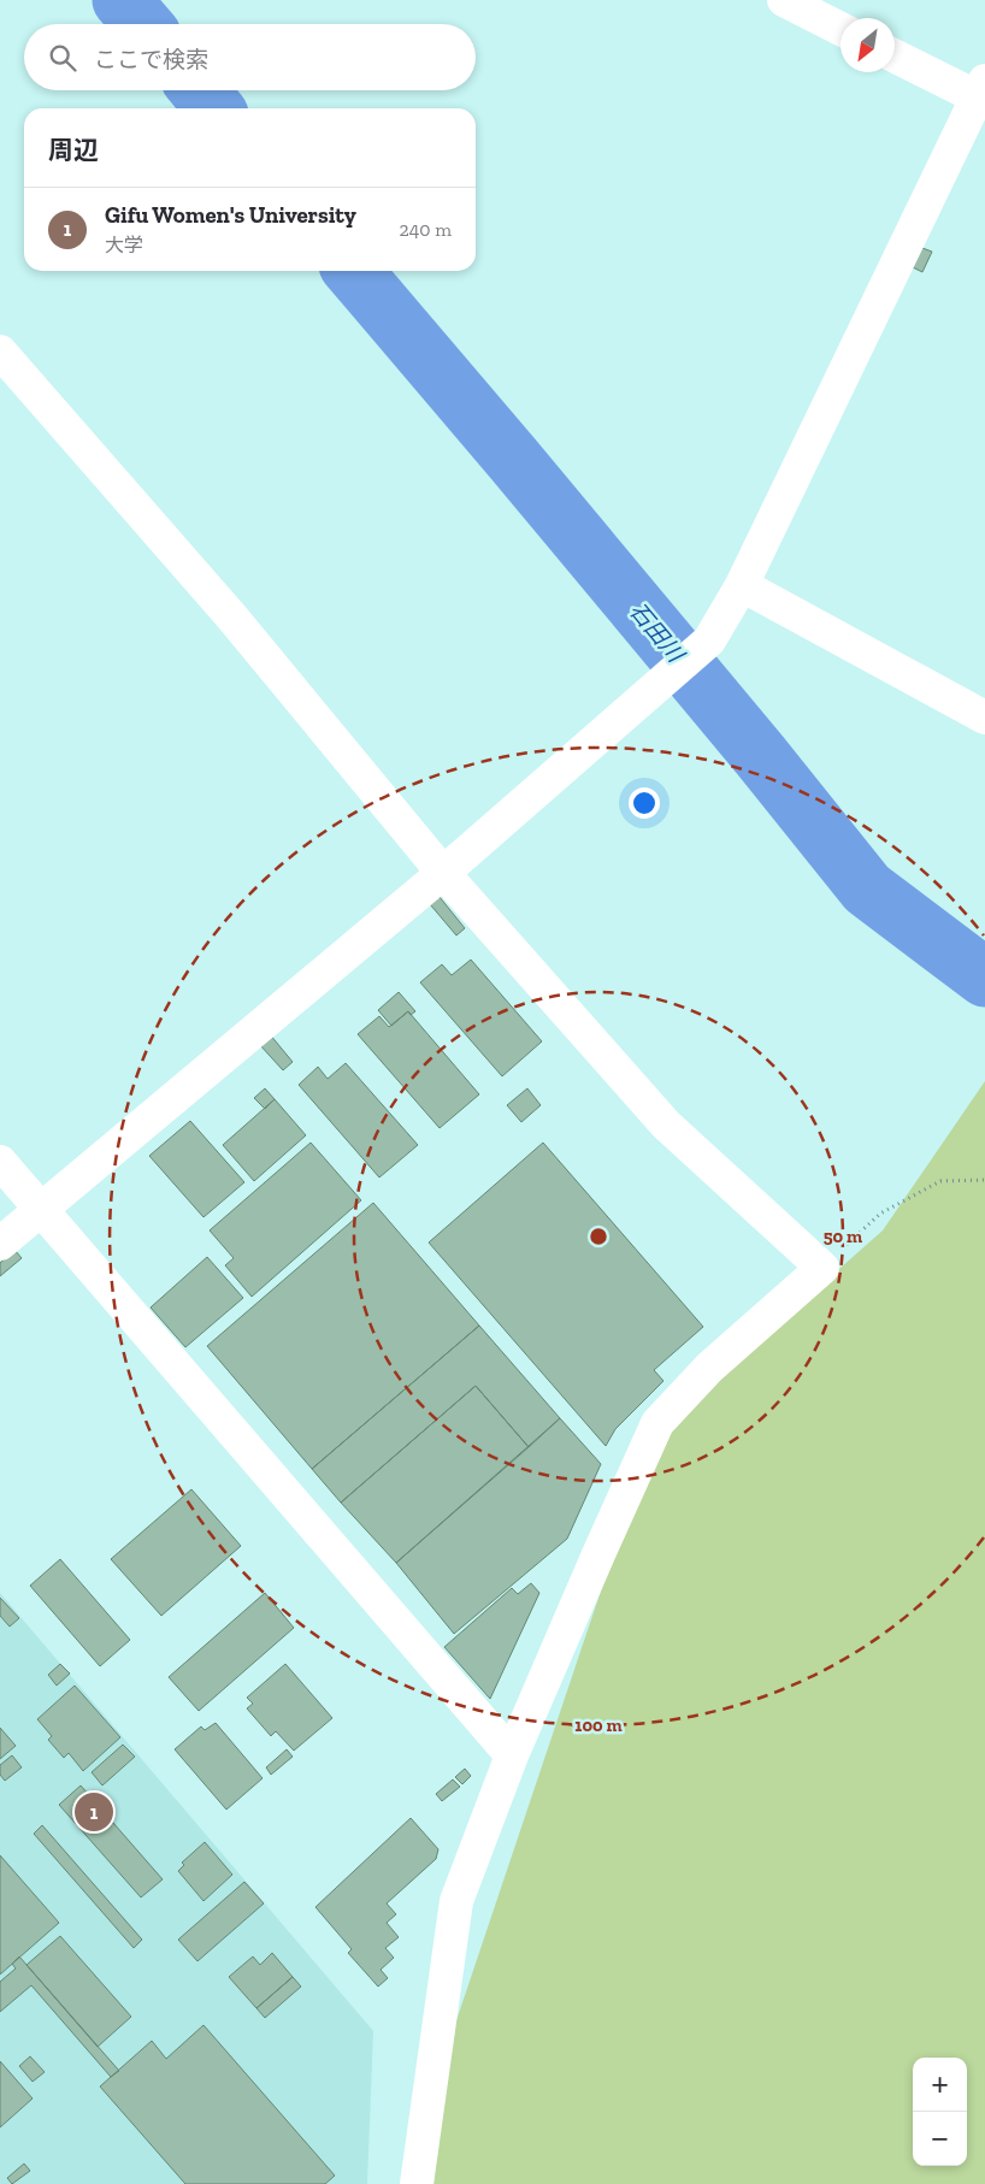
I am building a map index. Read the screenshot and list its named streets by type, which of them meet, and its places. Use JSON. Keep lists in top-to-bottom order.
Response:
{
  "water": ["石田川"],
  "north": "bottom left",
  "page": {
    "search": "ここで検索",
    "heading": "周辺",
    "list": [
      {
        "mark": "1",
        "name": "Gifu Women's University",
        "note": "大学",
        "value": "240 m"
      }
    ],
    "pins": "1",
    "map_buttons": ["+", "−"]
  },
  "rings": ["50 m", "100 m"]
}
